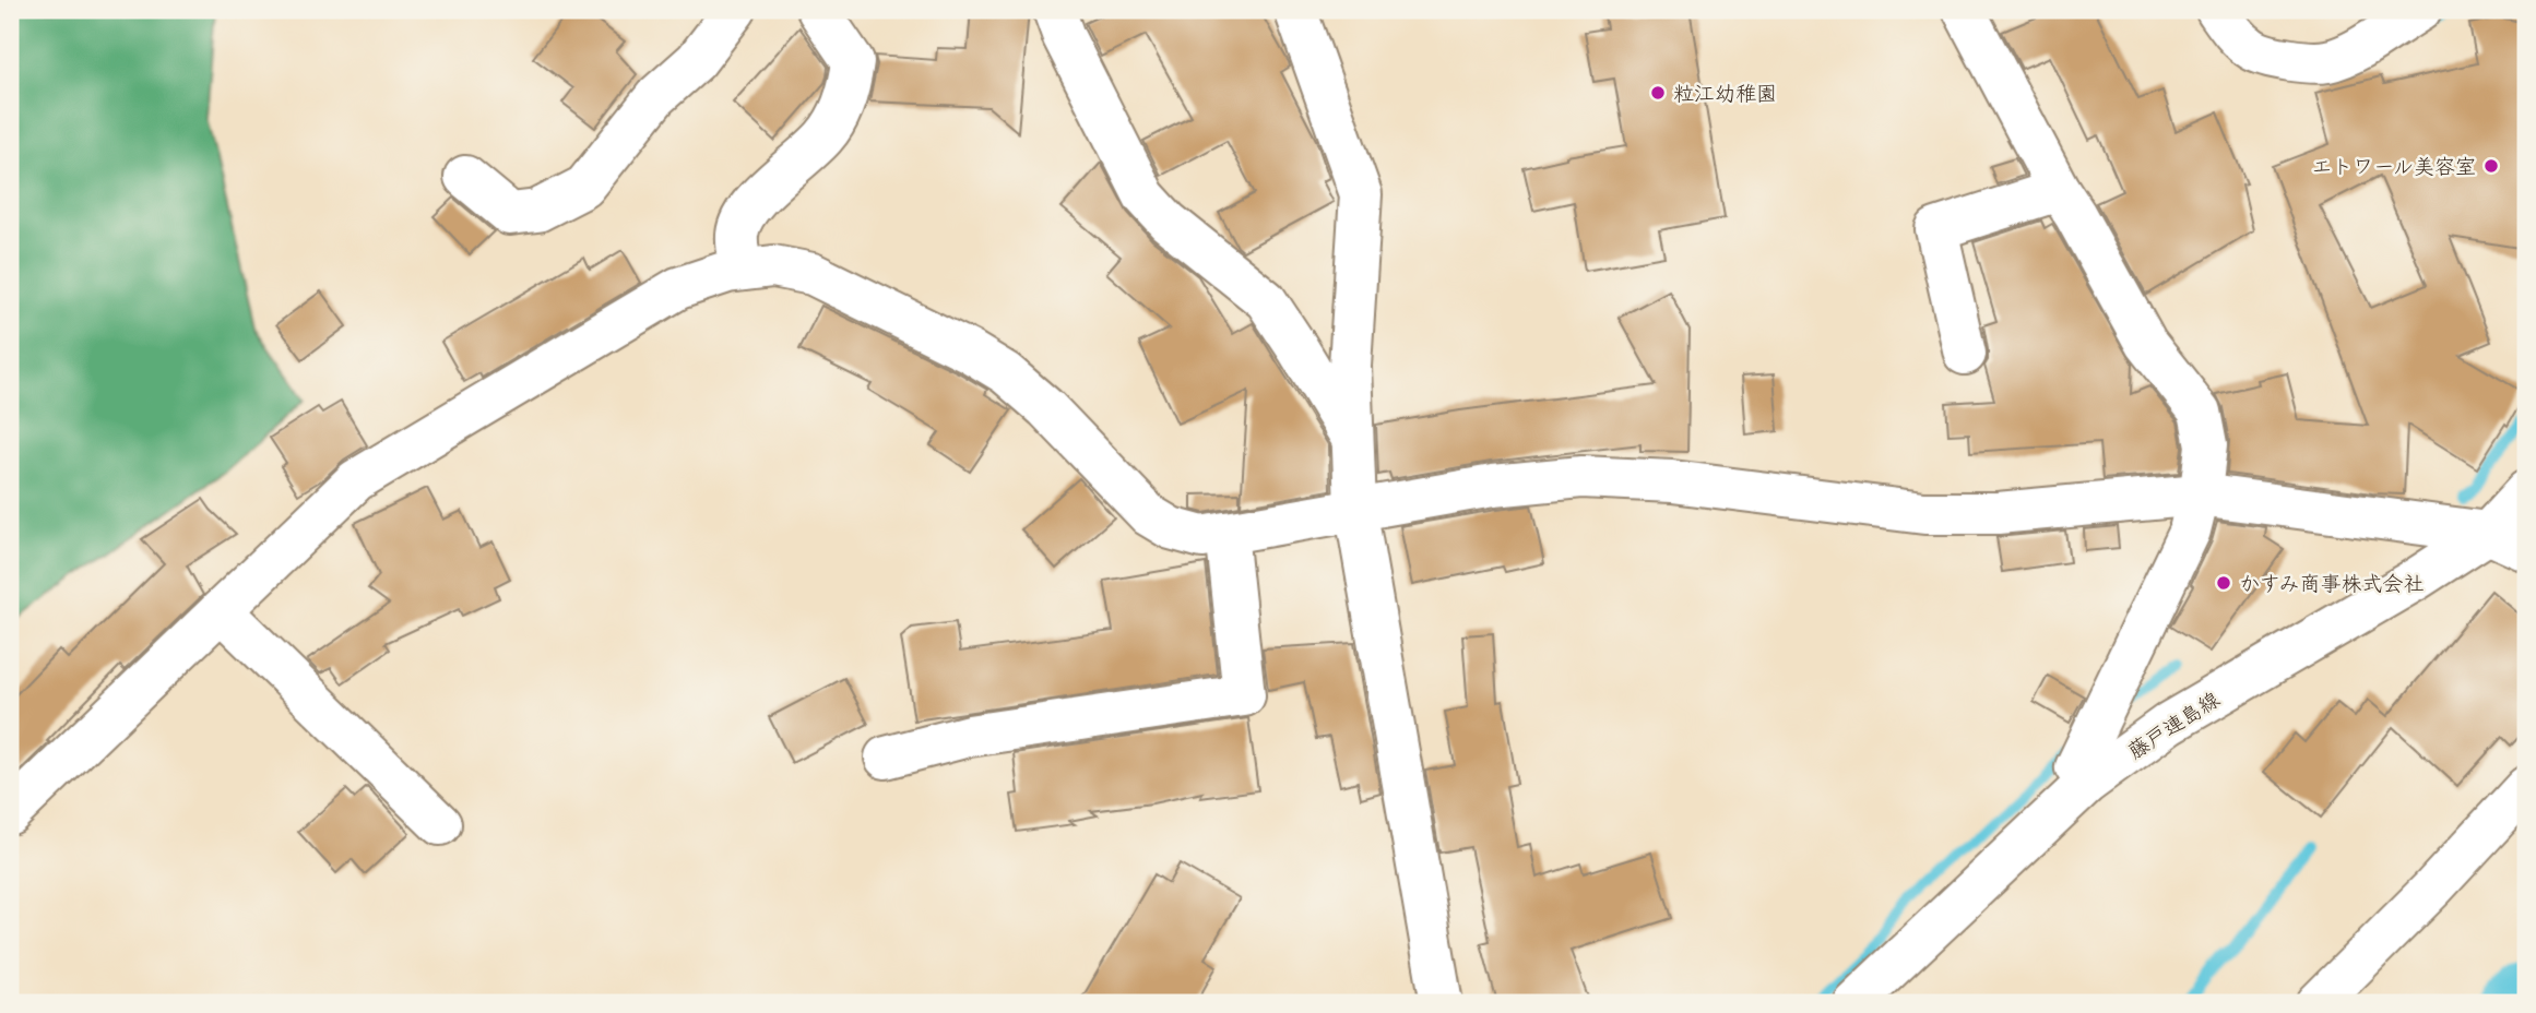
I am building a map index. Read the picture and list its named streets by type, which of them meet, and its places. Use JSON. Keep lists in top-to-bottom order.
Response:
{
  "streets": {
    "street": ["藤戸連島線"]
  },
  "places": ["粒江幼稚園", "エトワール美容室", "かすみ商事株式会社"]
}
